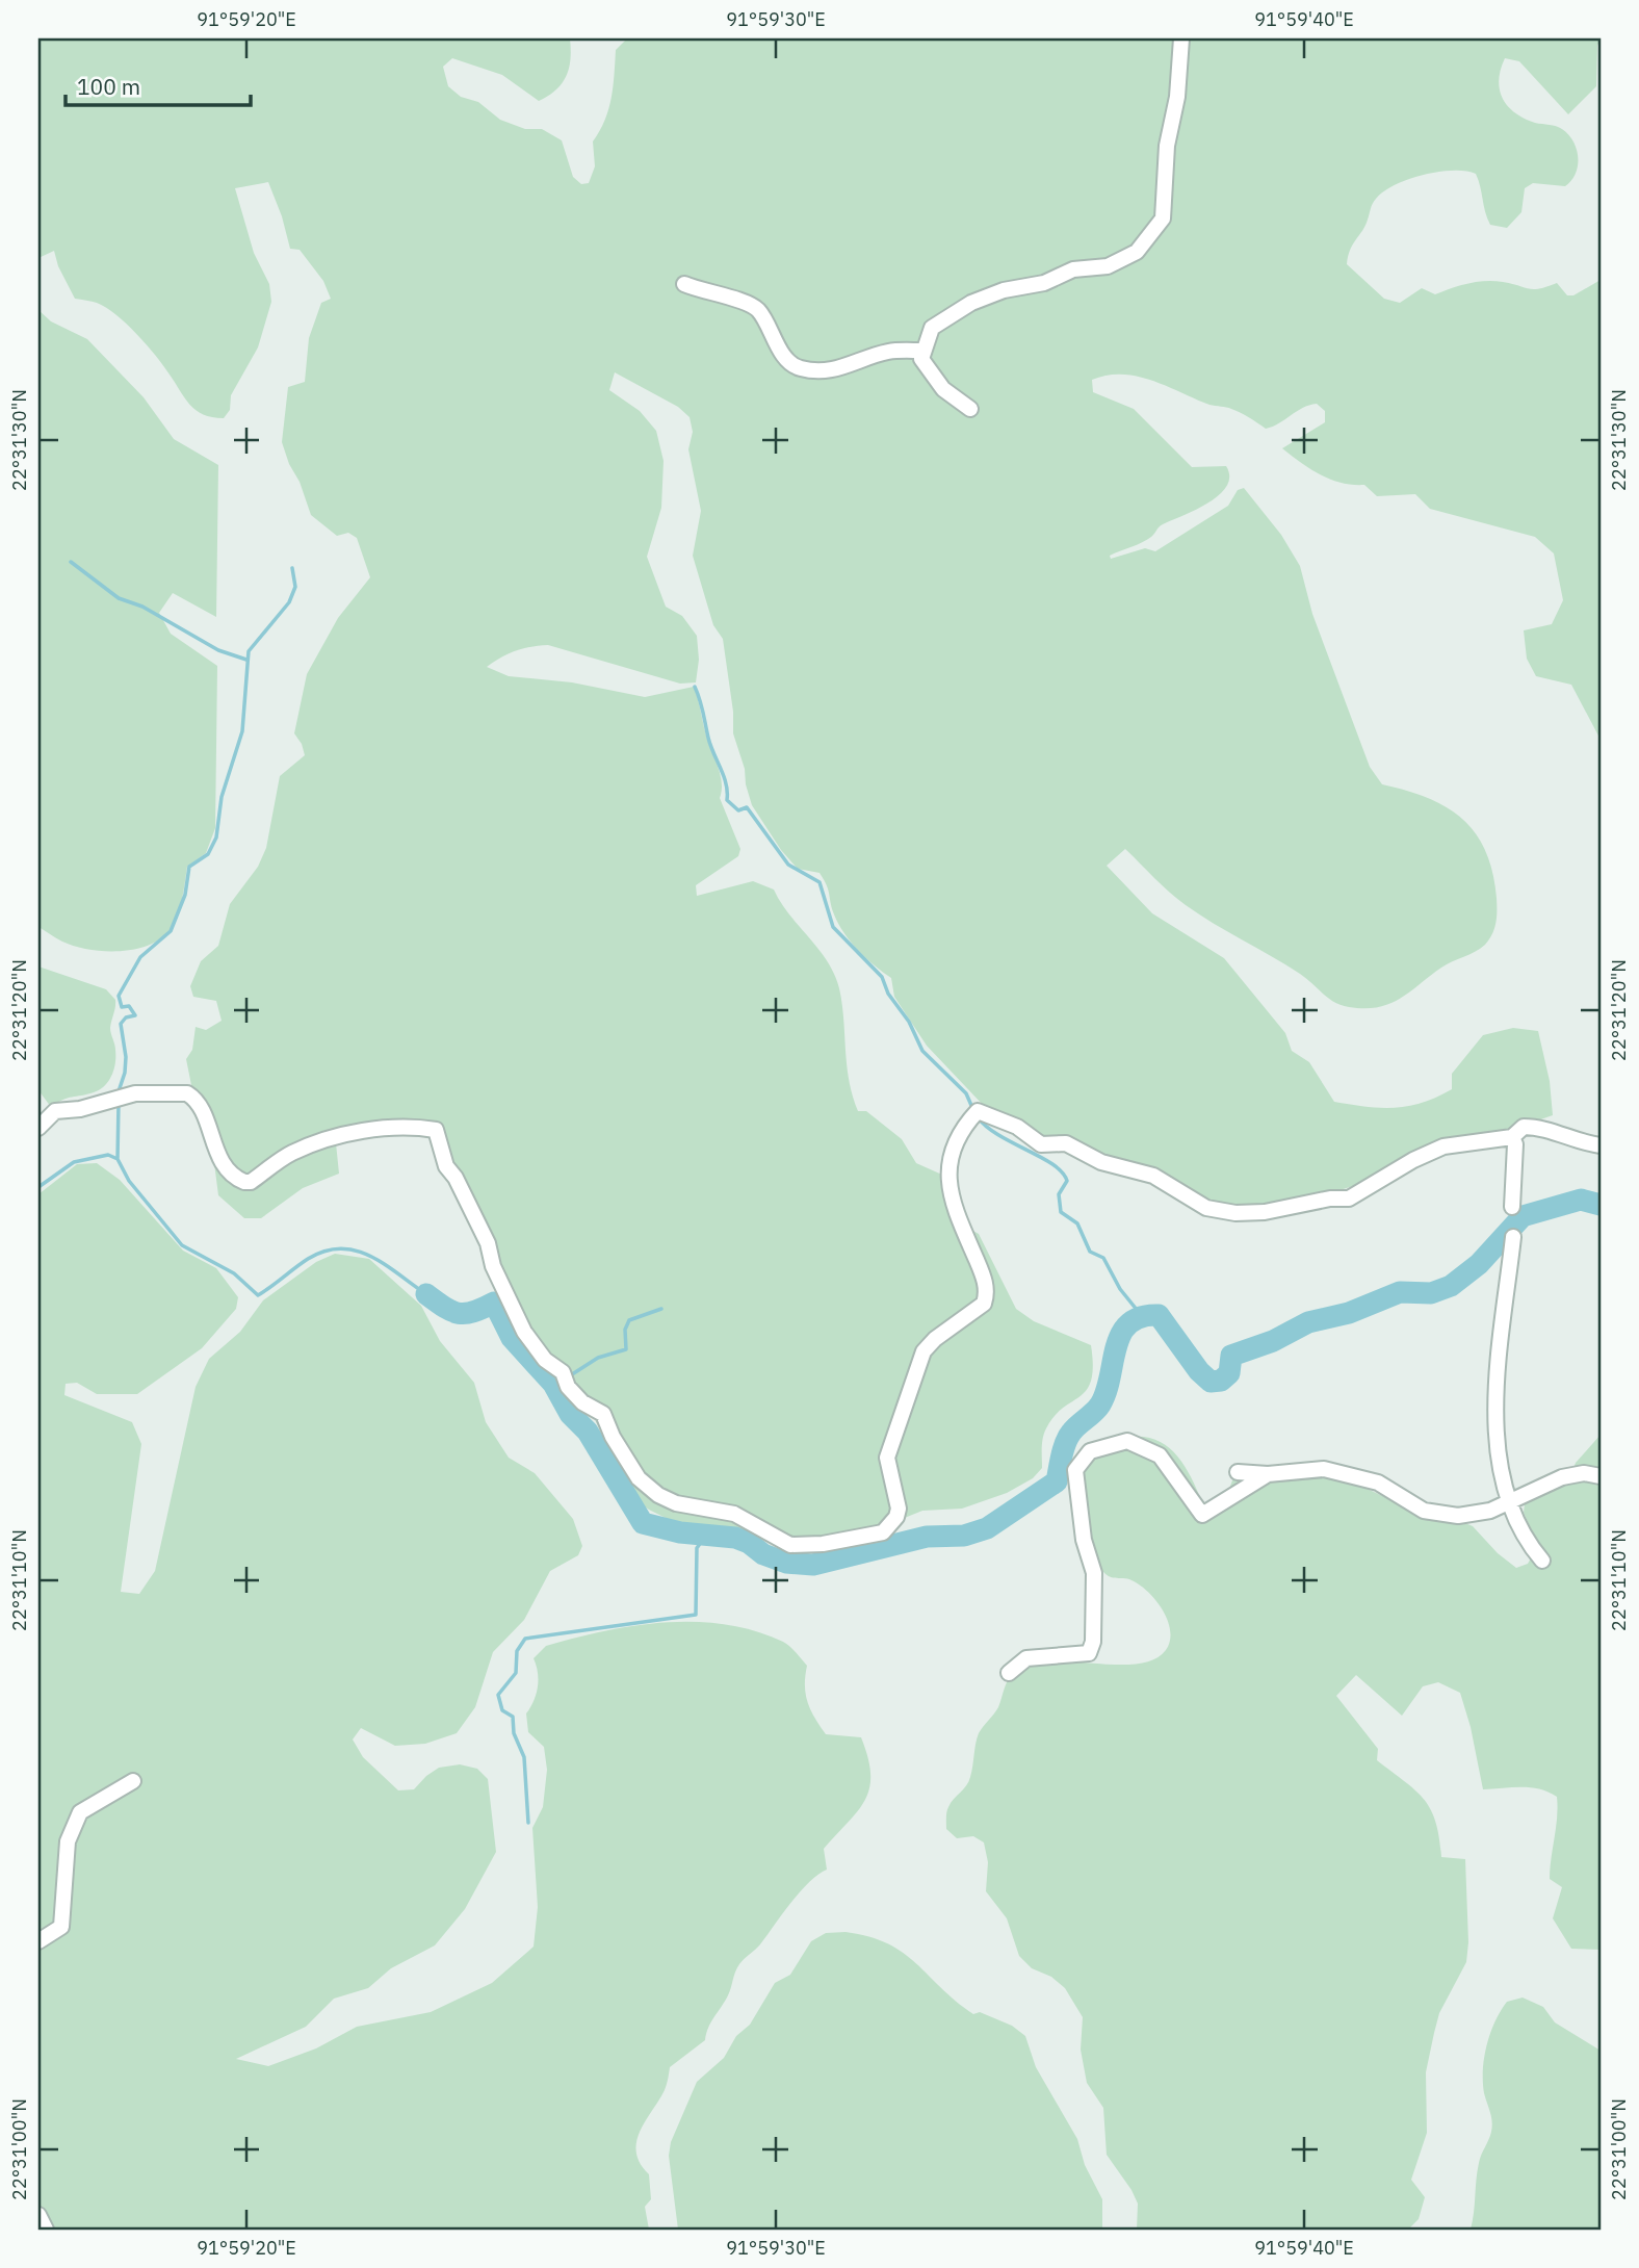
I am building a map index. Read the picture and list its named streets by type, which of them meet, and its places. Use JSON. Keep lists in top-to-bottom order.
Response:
{
  "scale_bar": "100 m",
  "coordinates": [
    "91°59'20\"E",
    "91°59'30\"E",
    "91°59'40\"E",
    "22°31'30\"N",
    "22°31'20\"N",
    "22°31'10\"N",
    "22°31'00\"N"
  ]
}
